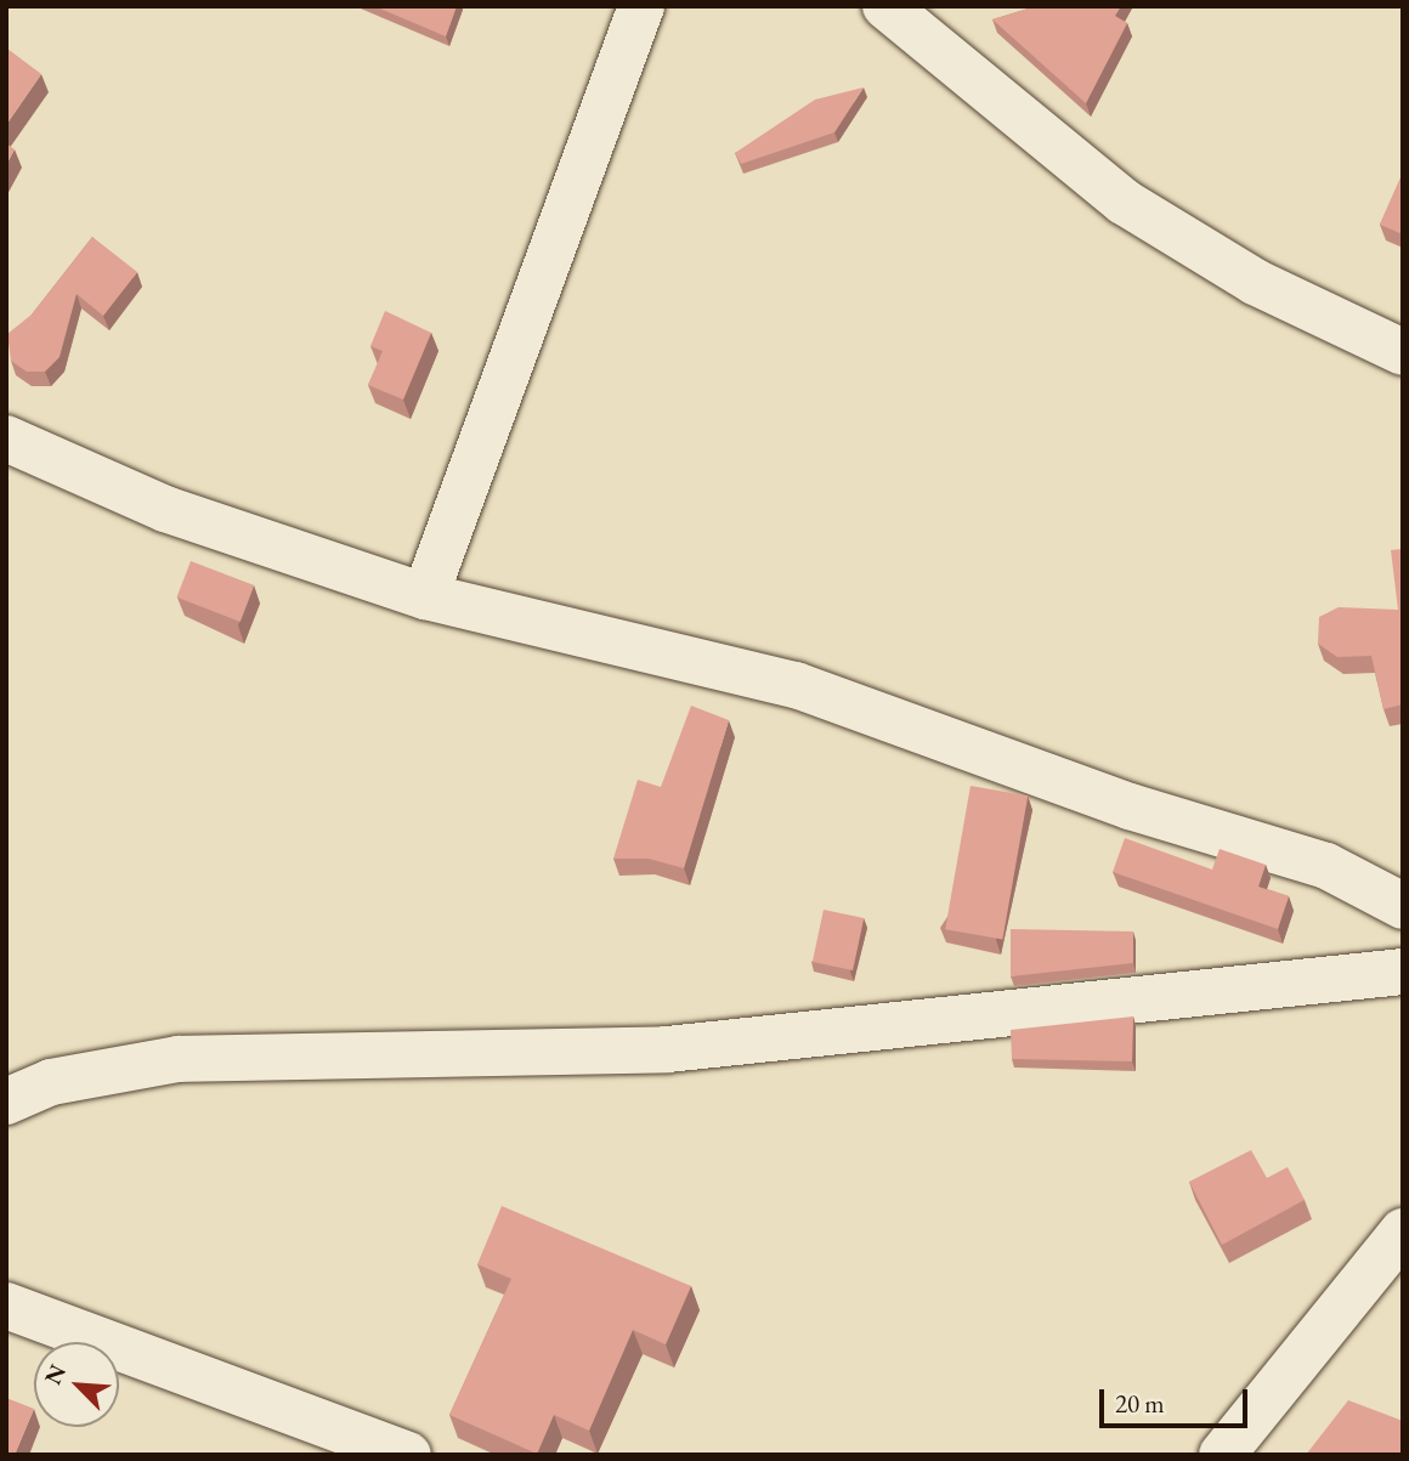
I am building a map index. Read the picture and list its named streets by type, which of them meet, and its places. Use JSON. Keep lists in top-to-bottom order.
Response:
{
  "scale_bar": "20 m",
  "north": "top left"
}
